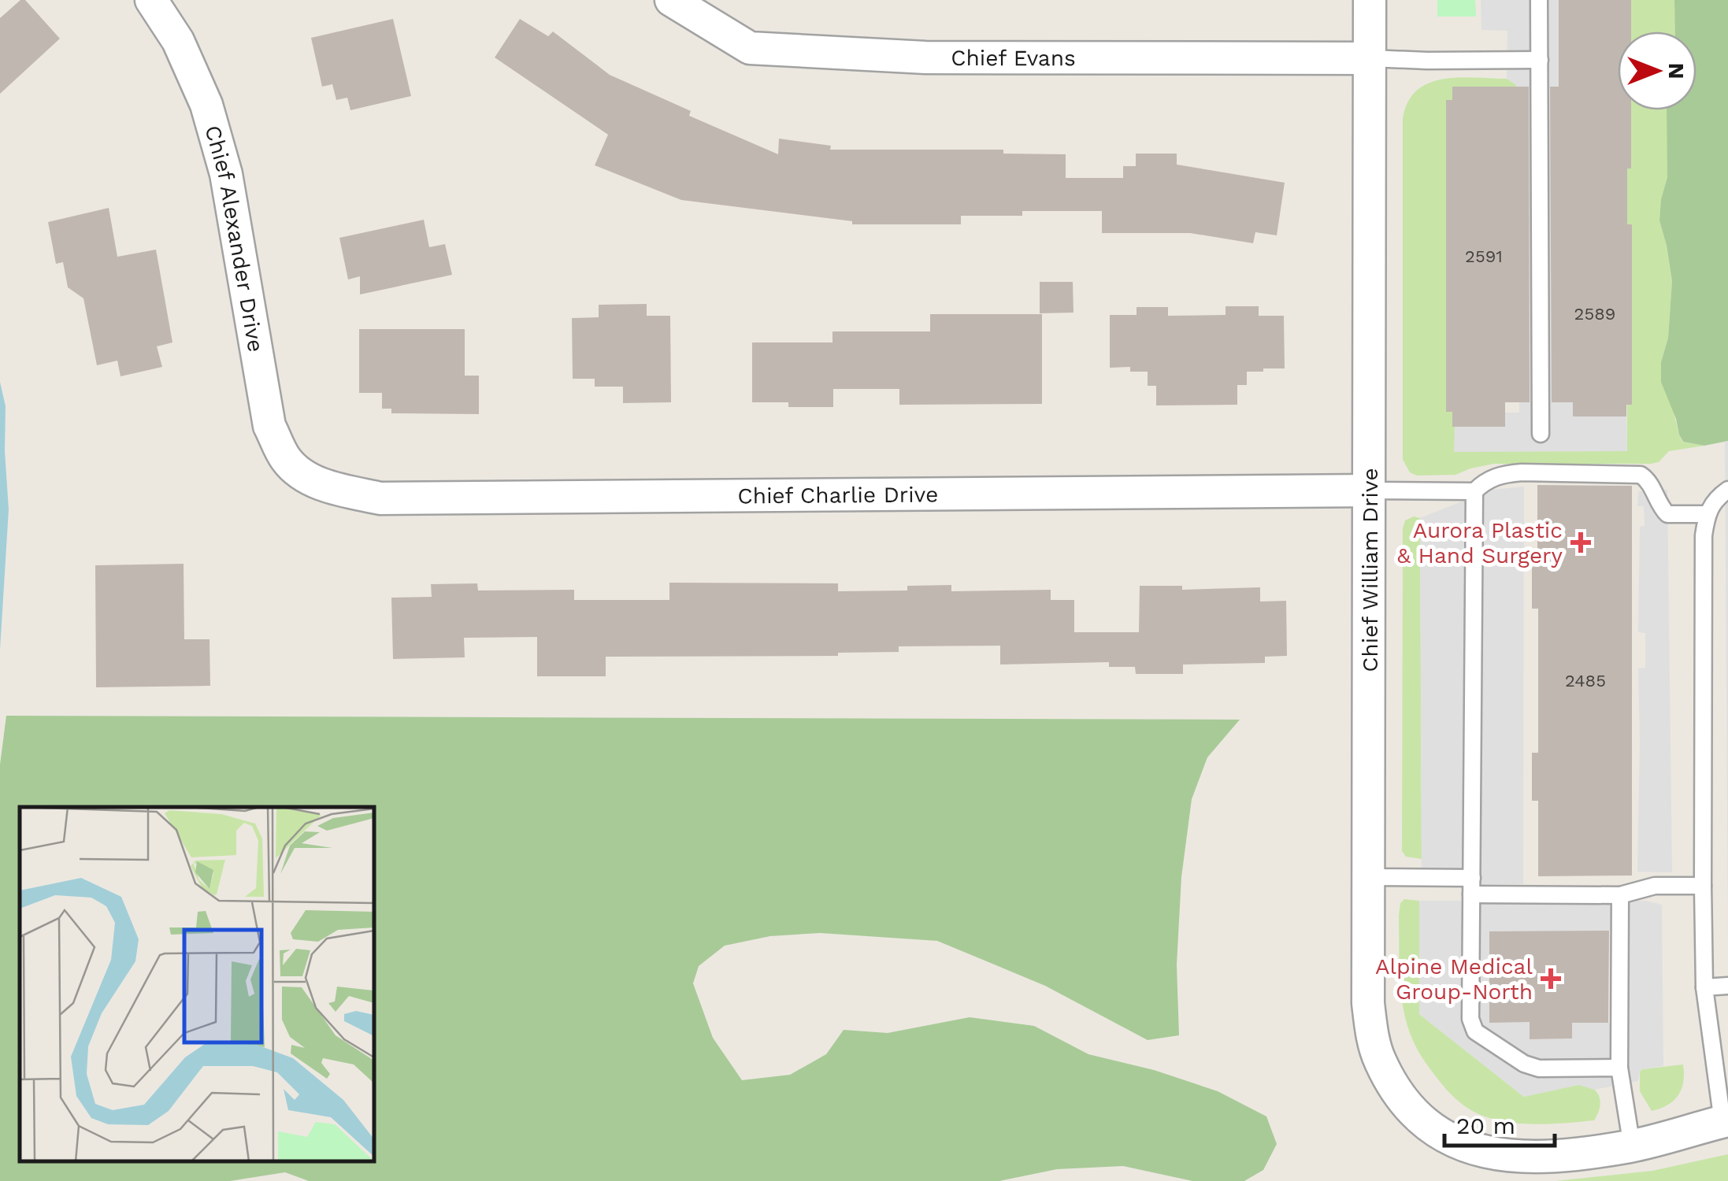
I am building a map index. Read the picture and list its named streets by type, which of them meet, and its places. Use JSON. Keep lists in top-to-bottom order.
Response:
{
  "streets": {
    "street": [
      "Chief Evans",
      "Chief Alexander Drive",
      "Chief Charlie Drive",
      "Chief William Drive"
    ]
  },
  "crossings": [
    ["Chief Evans", "Chief William Drive"],
    ["Chief Alexander Drive", "Chief Charlie Drive"],
    ["Chief Charlie Drive", "Chief William Drive"]
  ],
  "places": {
    "health": ["Aurora Plastic & Hand Surgery", "Alpine Medical Group-North"]
  },
  "house_numbers": ["2591", "2589", "2485"],
  "scale_bar": "20 m",
  "north": "right"
}
